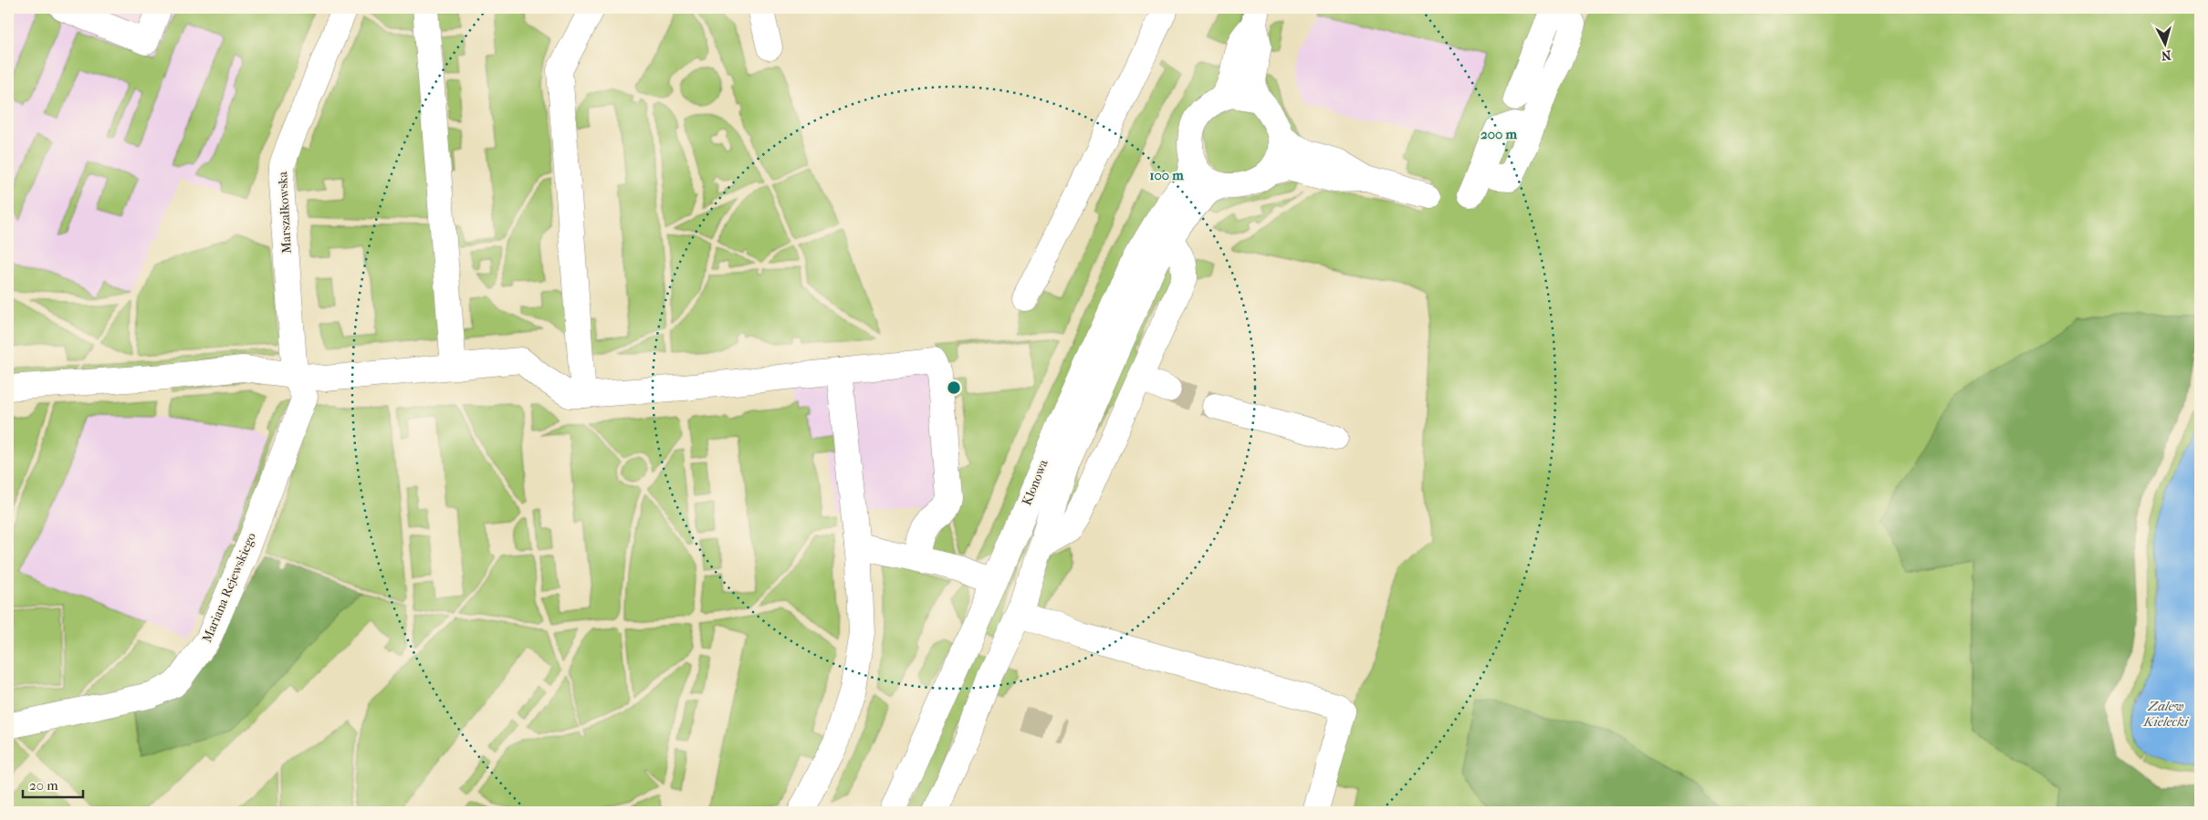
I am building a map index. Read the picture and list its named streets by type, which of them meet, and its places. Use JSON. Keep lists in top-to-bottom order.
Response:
{
  "streets": {
    "street": ["Marszałkowska", "Klonowa", "Mariana Rejewskiego"]
  },
  "crossings": [
    ["Marszałkowska", "Mariana Rejewskiego"]
  ],
  "water": ["Zalew Kielecki"],
  "scale_bar": "20 m",
  "north": "bottom",
  "rings": ["200 m", "100 m"]
}
